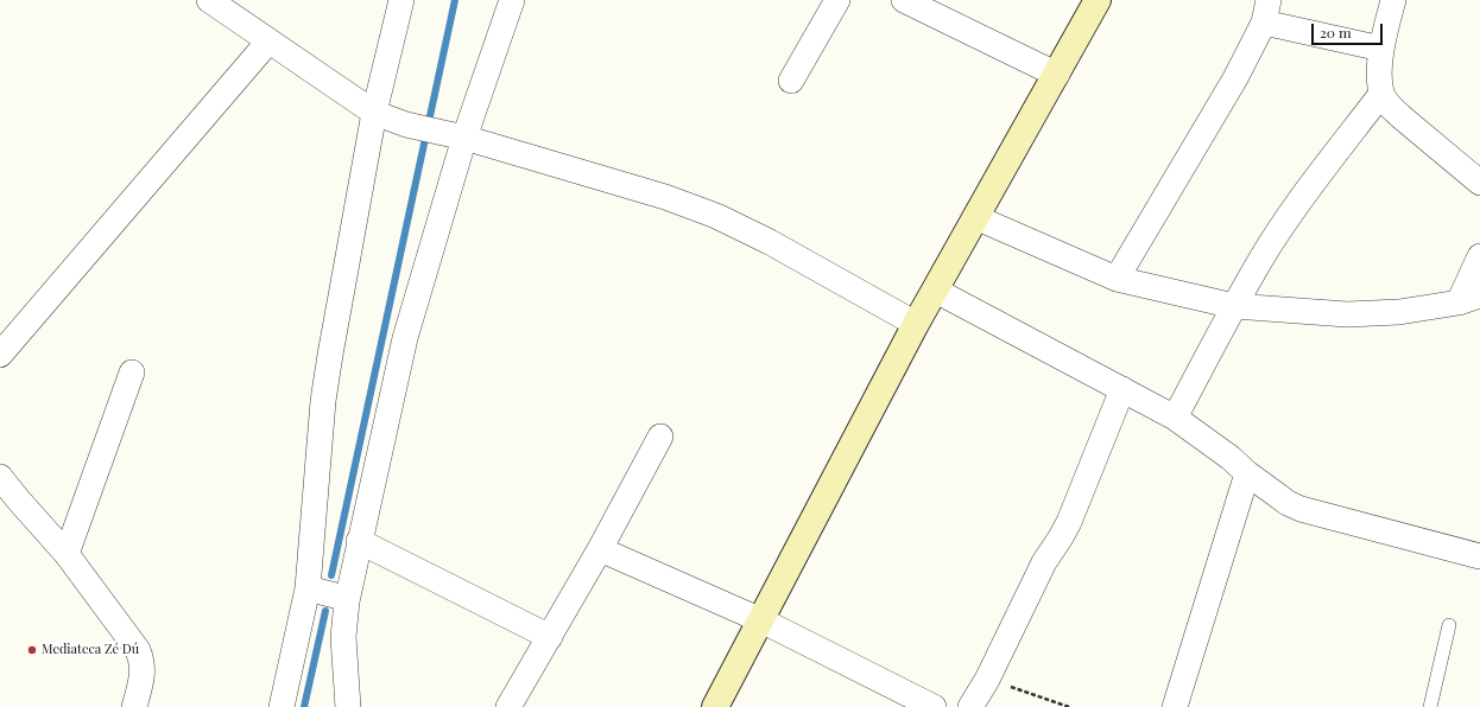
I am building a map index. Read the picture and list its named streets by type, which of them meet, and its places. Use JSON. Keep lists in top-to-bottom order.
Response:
{
  "places": ["Mediateca Zé Dú"],
  "scale_bar": "20 m"
}
